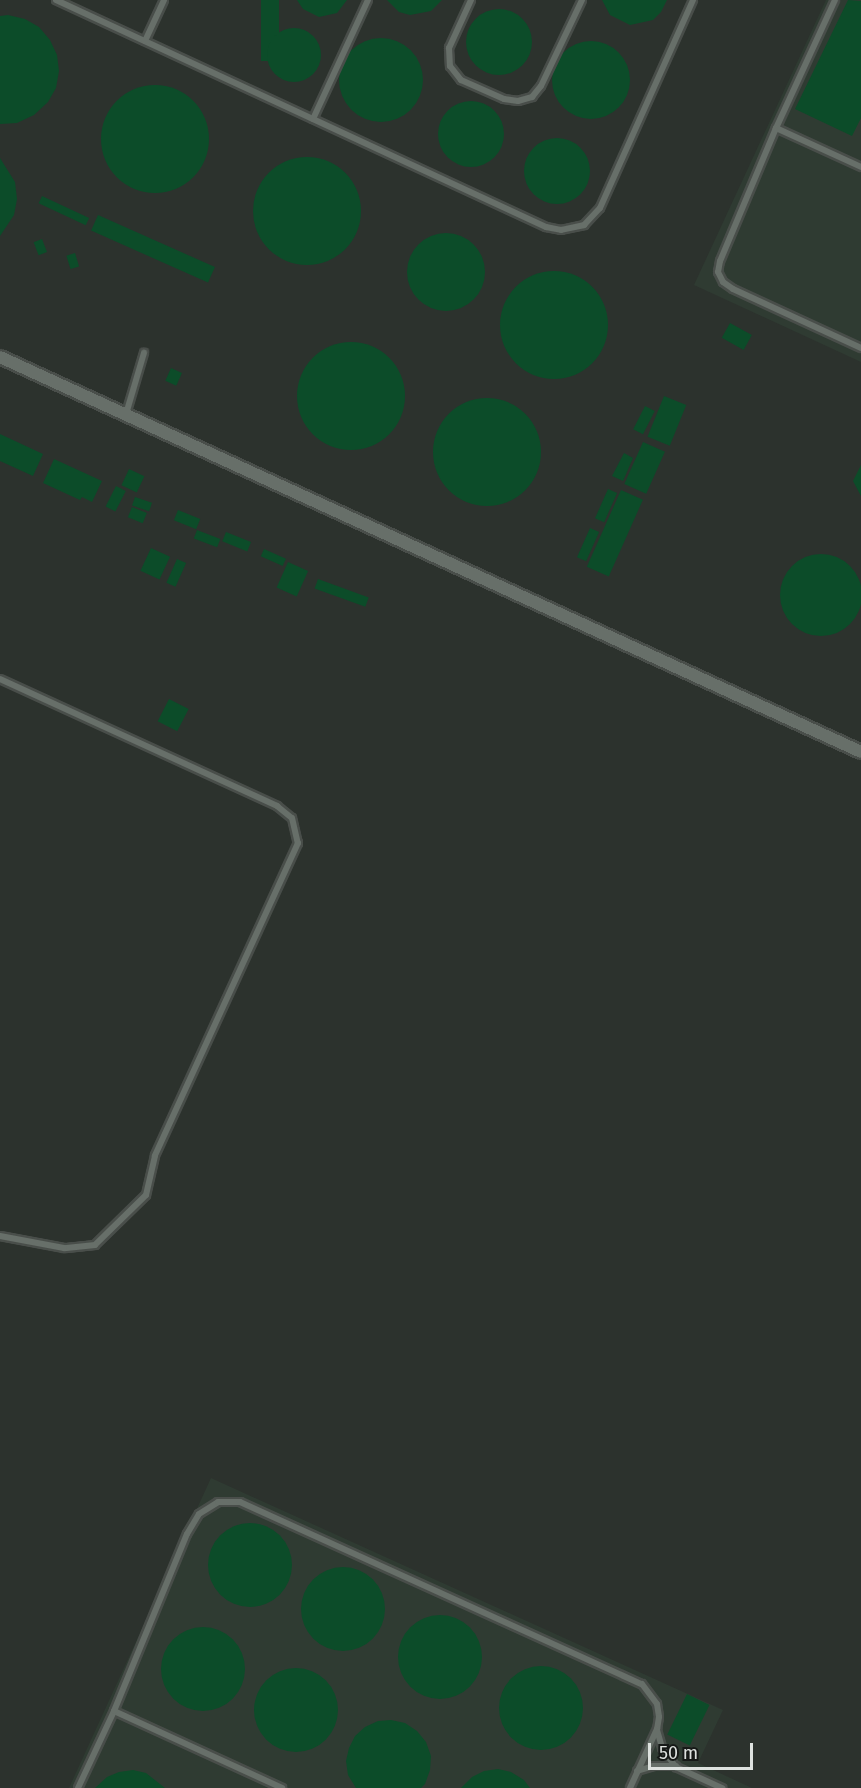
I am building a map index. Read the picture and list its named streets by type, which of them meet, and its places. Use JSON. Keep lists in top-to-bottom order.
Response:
{
  "scale_bar": "50 m"
}
